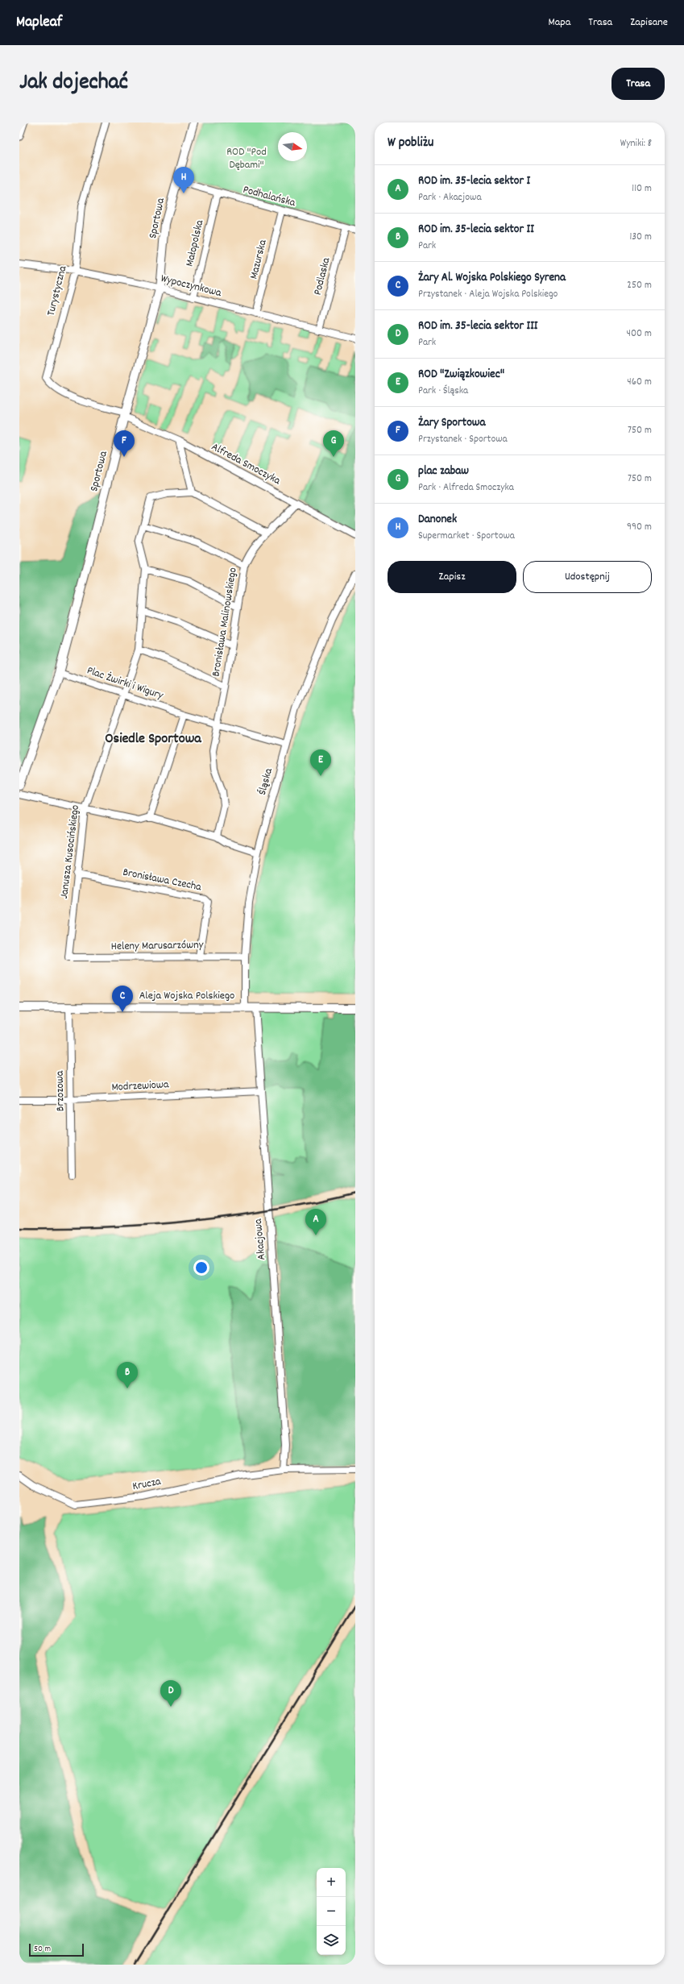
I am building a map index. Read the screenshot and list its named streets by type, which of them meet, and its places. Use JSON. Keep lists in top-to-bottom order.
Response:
{
  "streets": {
    "street": [
      "Podhalańska",
      "Sportowa",
      "Małopolska",
      "Mazurska",
      "Podlaska",
      "Wypoczynkowa",
      "Turystyczna",
      "Alfreda Smoczyka",
      "Bronisława Malinowskiego",
      "Plac Żwirki i Wigury",
      "Śląska",
      "Janusza Kusocińskiego",
      "Bronisława Czecha",
      "Heleny Marusarzówny",
      "Aleja Wojska Polskiego",
      "Modrzewiowa",
      "Brzozowa",
      "Akacjowa",
      "Krucza"
    ]
  },
  "crossings": [
    ["Podhalańska", "Sportowa"],
    ["Podhalańska", "Małopolska"],
    ["Podhalańska", "Mazurska"],
    ["Podhalańska", "Podlaska"],
    ["Sportowa", "Wypoczynkowa"],
    ["Sportowa", "Turystyczna"],
    ["Sportowa", "Alfreda Smoczyka"],
    ["Sportowa", "Plac Żwirki i Wigury"],
    ["Małopolska", "Wypoczynkowa"],
    ["Mazurska", "Wypoczynkowa"],
    ["Podlaska", "Wypoczynkowa"],
    ["Wypoczynkowa", "Turystyczna"],
    ["Turystyczna", "Alfreda Smoczyka"],
    ["Alfreda Smoczyka", "Bronisława Malinowskiego"],
    ["Bronisława Malinowskiego", "Plac Żwirki i Wigury"],
    ["Plac Żwirki i Wigury", "Śląska"],
    ["Plac Żwirki i Wigury", "Janusza Kusocińskiego"],
    ["Śląska", "Heleny Marusarzówny"],
    ["Śląska", "Aleja Wojska Polskiego"],
    ["Janusza Kusocińskiego", "Bronisława Czecha"],
    ["Janusza Kusocińskiego", "Heleny Marusarzówny"],
    ["Bronisława Czecha", "Heleny Marusarzówny"],
    ["Aleja Wojska Polskiego", "Brzozowa"],
    ["Aleja Wojska Polskiego", "Akacjowa"],
    ["Modrzewiowa", "Brzozowa"],
    ["Modrzewiowa", "Akacjowa"],
    ["Akacjowa", "Krucza"]
  ],
  "districts": ["Osiedle Sportowa"],
  "parks": ["ROD \"Pod Dębami\""],
  "scale_bar": "50 m",
  "north": "right",
  "page": {
    "header": "Mapleaf",
    "nav": ["Mapa", "Trasa", "Zapisane"],
    "title": "Jak dojechać",
    "buttons": [
      "Trasa",
      ["Zapisz", "Udostępnij"]
    ],
    "heading": ["W pobliżu", "Wyniki: 8"],
    "list": [
      {
        "mark": "A",
        "name": "ROD im. 35-lecia sektor I",
        "note": "Park · Akacjowa",
        "value": "110 m"
      },
      {
        "mark": "B",
        "name": "ROD im. 35-lecia sektor II",
        "note": "Park",
        "value": "130 m"
      },
      {
        "mark": "C",
        "name": "Żary Al. Wojska Polskiego Syrena",
        "note": "Przystanek · Aleja Wojska Polskiego",
        "value": "250 m"
      },
      {
        "mark": "D",
        "name": "ROD im. 35-lecia sektor III",
        "note": "Park",
        "value": "400 m"
      },
      {
        "mark": "E",
        "name": "ROD \"Związkowiec\"",
        "note": "Park · Śląska",
        "value": "460 m"
      },
      {
        "mark": "F",
        "name": "Żary Sportowa",
        "note": "Przystanek · Sportowa",
        "value": "750 m"
      },
      {
        "mark": "G",
        "name": "plac zabaw",
        "note": "Park · Alfreda Smoczyka",
        "value": "750 m"
      },
      {
        "mark": "H",
        "name": "Danonek",
        "note": "Supermarket · Sportowa",
        "value": "990 m"
      }
    ],
    "pins": [
      "H",
      "F",
      "G",
      "E",
      "C",
      "A",
      "B",
      "D"
    ],
    "map_buttons": ["+", "−"],
    "scale": "50 m"
  }
}
